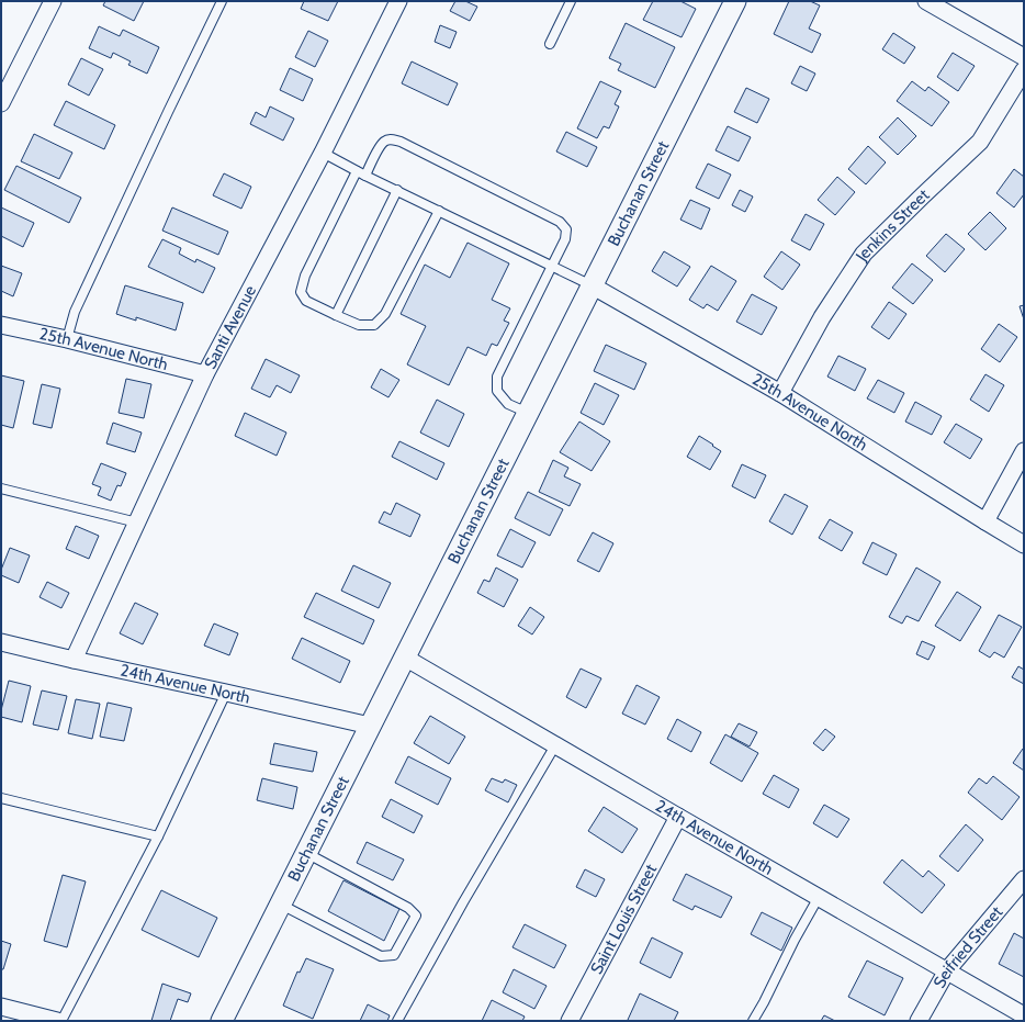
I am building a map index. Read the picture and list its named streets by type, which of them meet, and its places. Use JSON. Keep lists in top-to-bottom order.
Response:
{
  "streets": {
    "street": [
      "Buchanan Street",
      "Jenkins Street",
      "Santi Avenue",
      "25th Avenue North",
      "24th Avenue North",
      "Saint Louis Street",
      "Seifried Street"
    ]
  },
  "crossings": [
    ["Buchanan Street", "25th Avenue North"],
    ["Buchanan Street", "24th Avenue North"],
    ["Jenkins Street", "25th Avenue North"],
    ["Santi Avenue", "25th Avenue North"],
    ["Santi Avenue", "24th Avenue North"],
    ["24th Avenue North", "Saint Louis Street"],
    ["24th Avenue North", "Seifried Street"]
  ]
}
